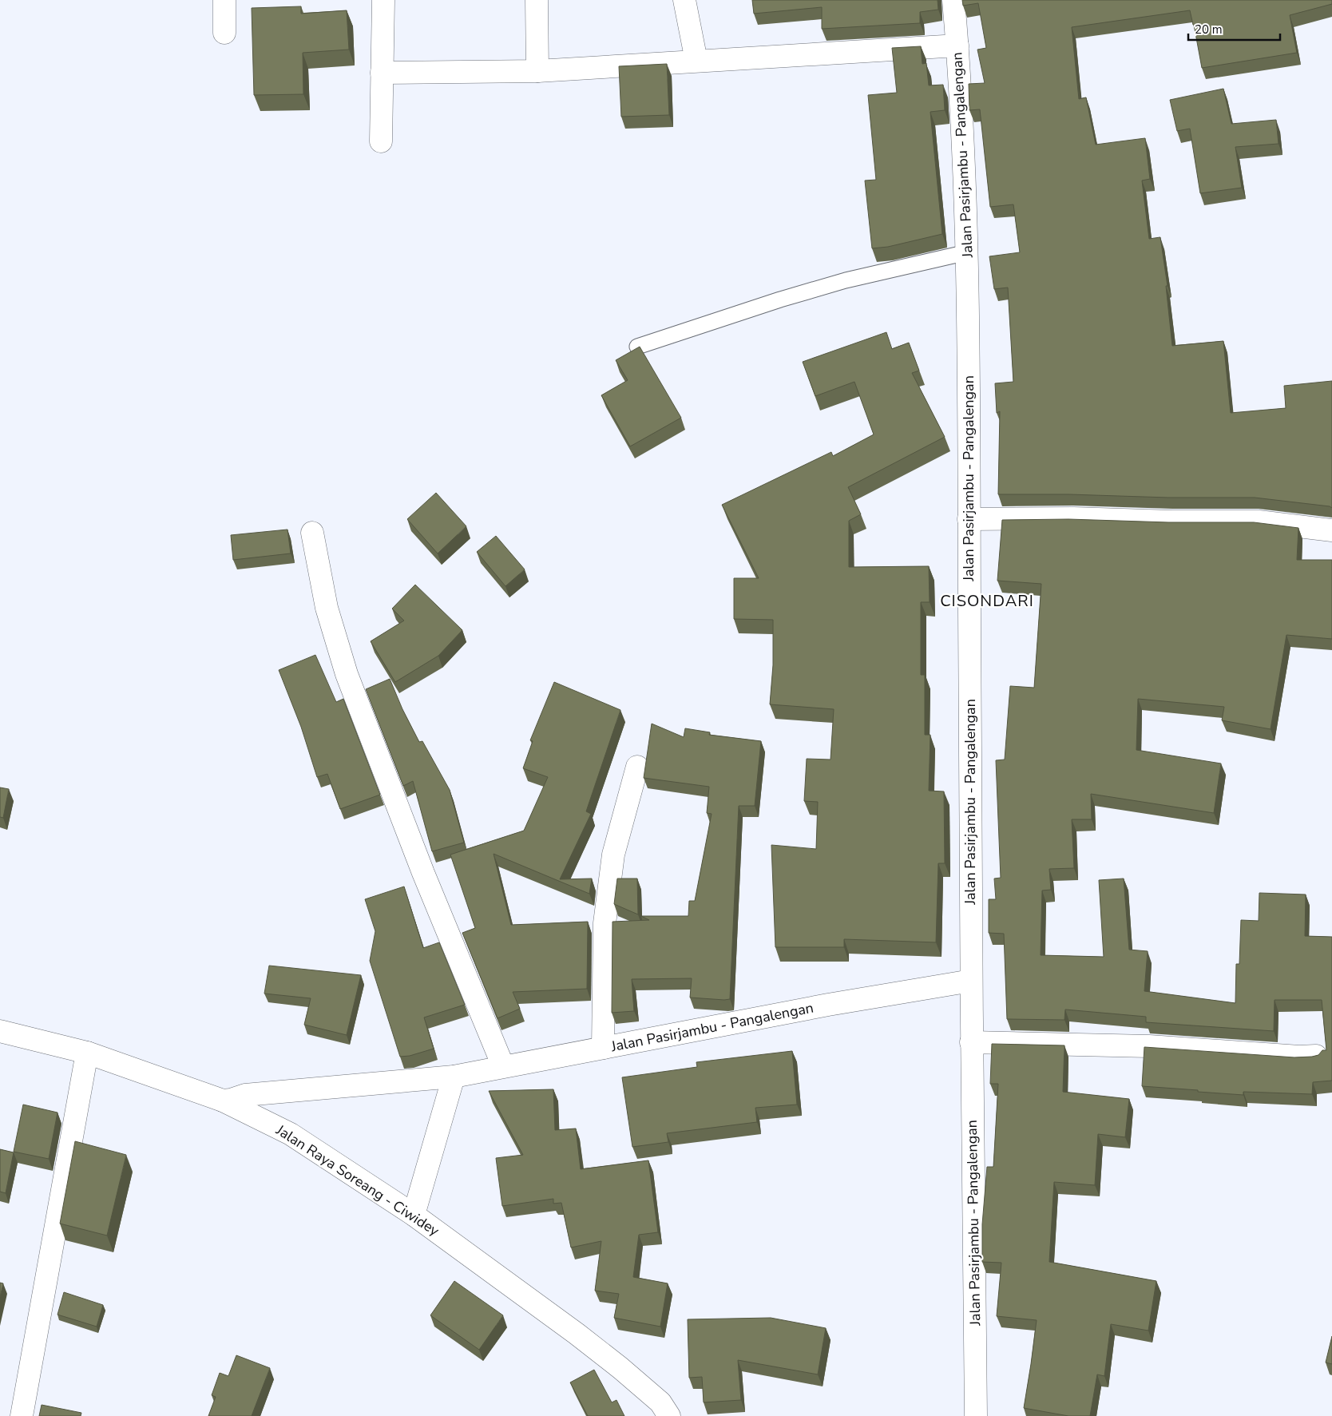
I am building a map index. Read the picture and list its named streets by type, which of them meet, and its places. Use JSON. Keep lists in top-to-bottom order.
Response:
{
  "streets": {
    "main road": ["Jalan Pasirjambu - Pangalengan", "Jalan Raya Soreang - Ciwidey"]
  },
  "crossings": [
    ["Jalan Pasirjambu - Pangalengan", "Jalan Raya Soreang - Ciwidey"]
  ],
  "districts": ["CISONDARI"],
  "scale_bar": "20 m"
}
